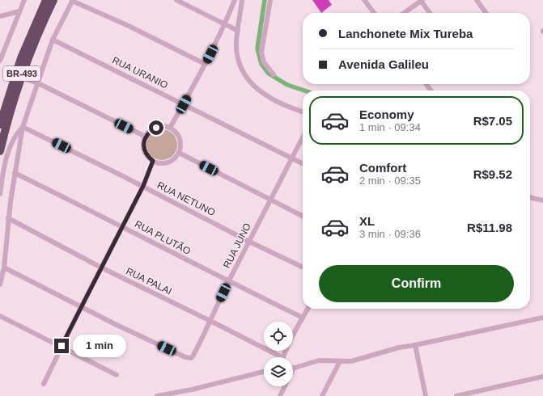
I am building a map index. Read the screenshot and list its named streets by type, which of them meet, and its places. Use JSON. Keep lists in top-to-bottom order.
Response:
{
  "streets": {
    "highway": ["BR-493"],
    "street": [
      "RUA URANIO",
      "RUA NETUNO",
      "RUA PLUTÃO",
      "RUA JUNO",
      "RUA PALAI"
    ]
  },
  "crossings": [
    ["RUA URANIO", "RUA JUNO"],
    ["RUA NETUNO", "RUA JUNO"],
    ["RUA PLUTÃO", "RUA JUNO"],
    ["RUA JUNO", "RUA PALAI"]
  ],
  "page": {
    "banner": ["Lanchonete Mix Tureba", "Avenida Galileu"],
    "list": [
      {
        "name": "Economy",
        "note": "1 min · 09:34",
        "value": "R$7.05"
      },
      {
        "name": "Comfort",
        "note": "2 min · 09:35",
        "value": "R$9.52"
      },
      {
        "name": "XL",
        "note": "3 min · 09:36",
        "value": "R$11.98"
      }
    ],
    "buttons": "Confirm",
    "bubble": "1 min"
  }
}
